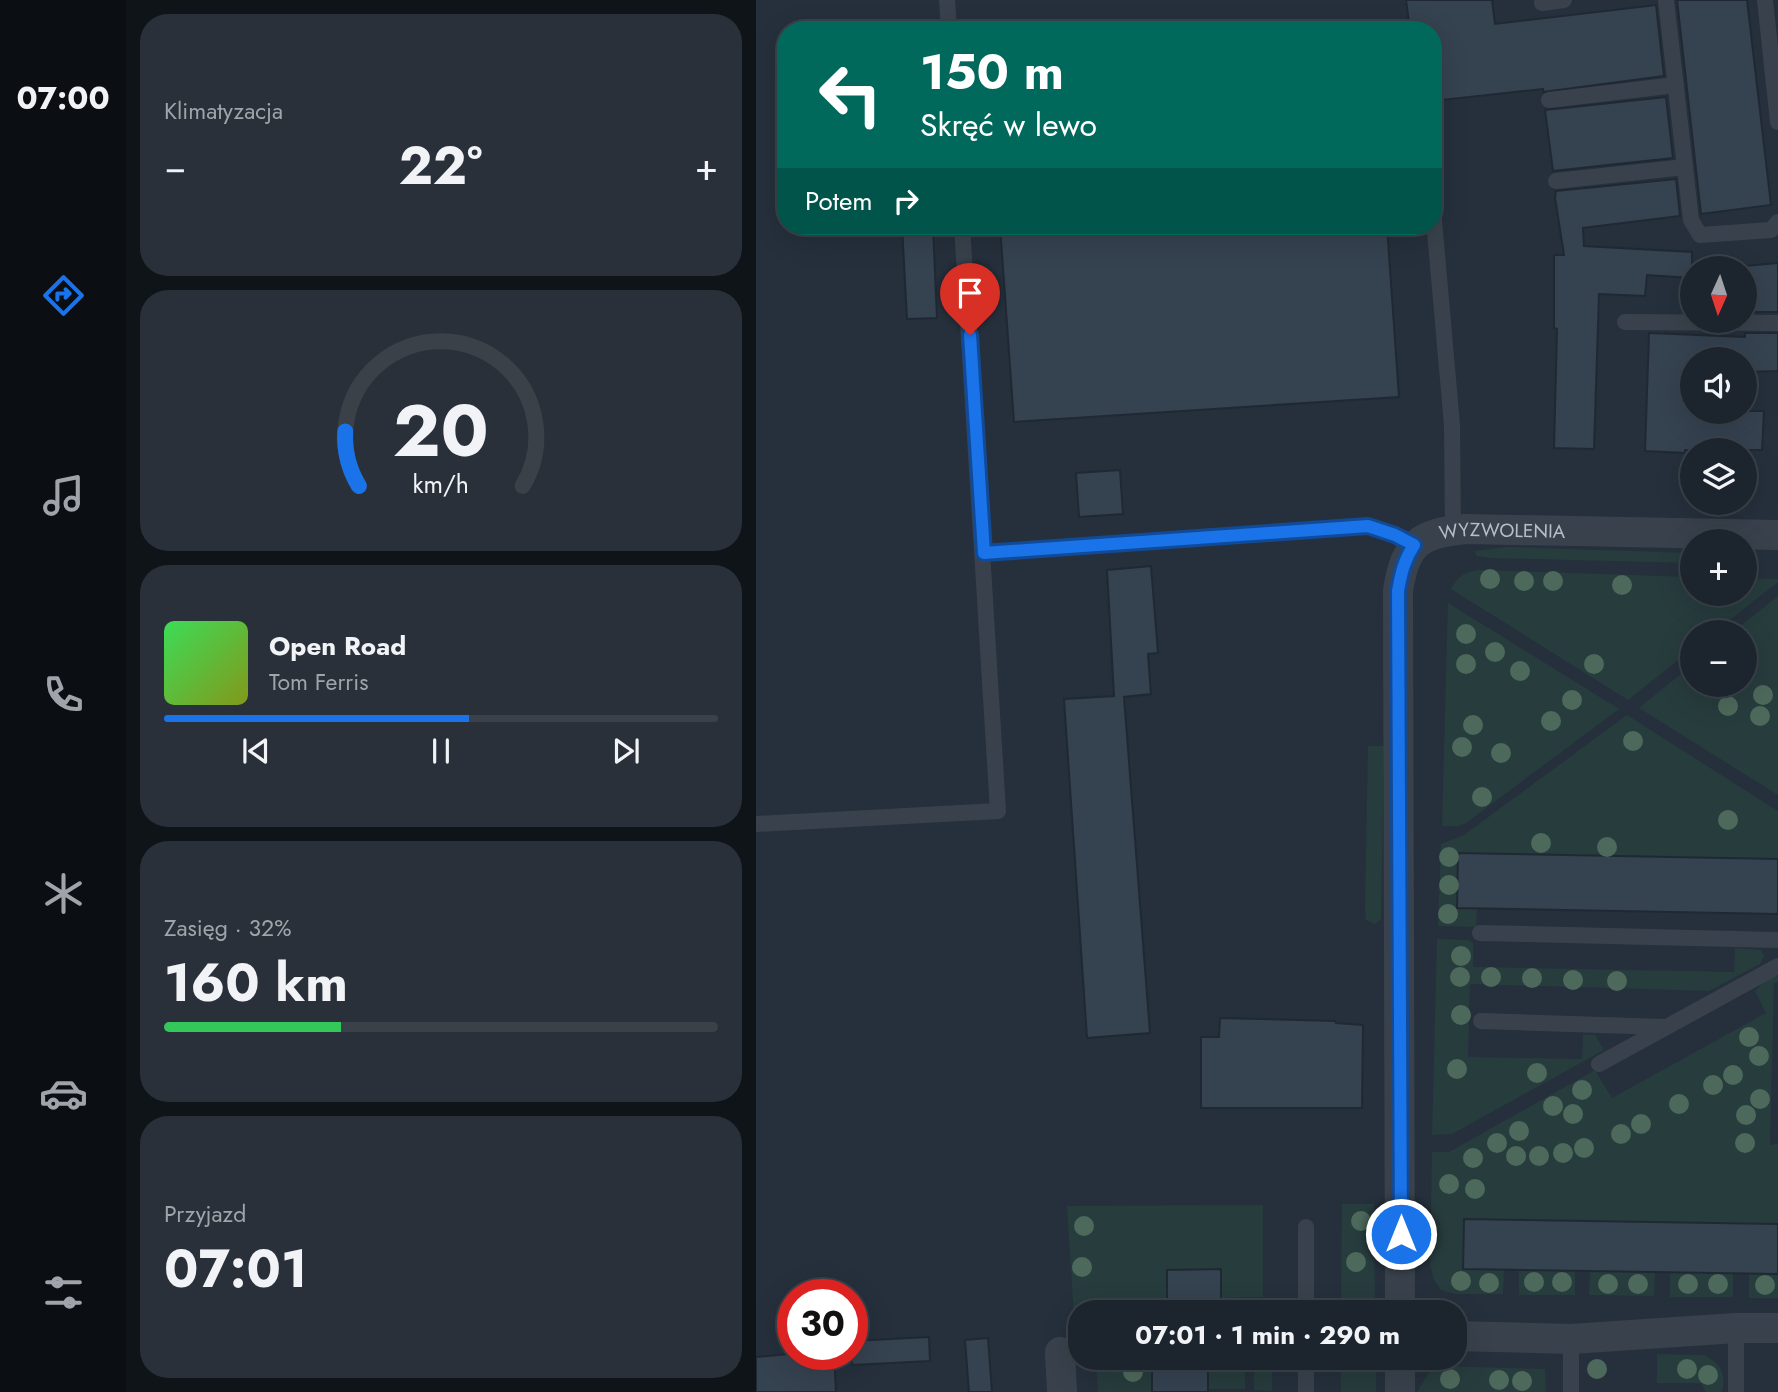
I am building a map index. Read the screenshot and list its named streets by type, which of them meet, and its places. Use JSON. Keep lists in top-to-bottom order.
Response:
{
  "streets": {
    "street": ["WYZWOLENIA"]
  },
  "north": "bottom",
  "page": {
    "tabs": "07:00",
    "tile": [
      "Klimatyzacja",
      ["Zasięg · 32%", "160 km"],
      ["Przyjazd", "07:01"]
    ],
    "turn": ["150 m", "Skręć w lewo"],
    "heat": ["−", "22°", "+"],
    "then": "Potem",
    "map_buttons": ["+", "−"],
    "song": ["Open Road", "Tom Ferris"],
    "limit": "30",
    "trip": "07:01 · 1 min · 290 m",
    "gauge": ["20", "km/h"]
  }
}
